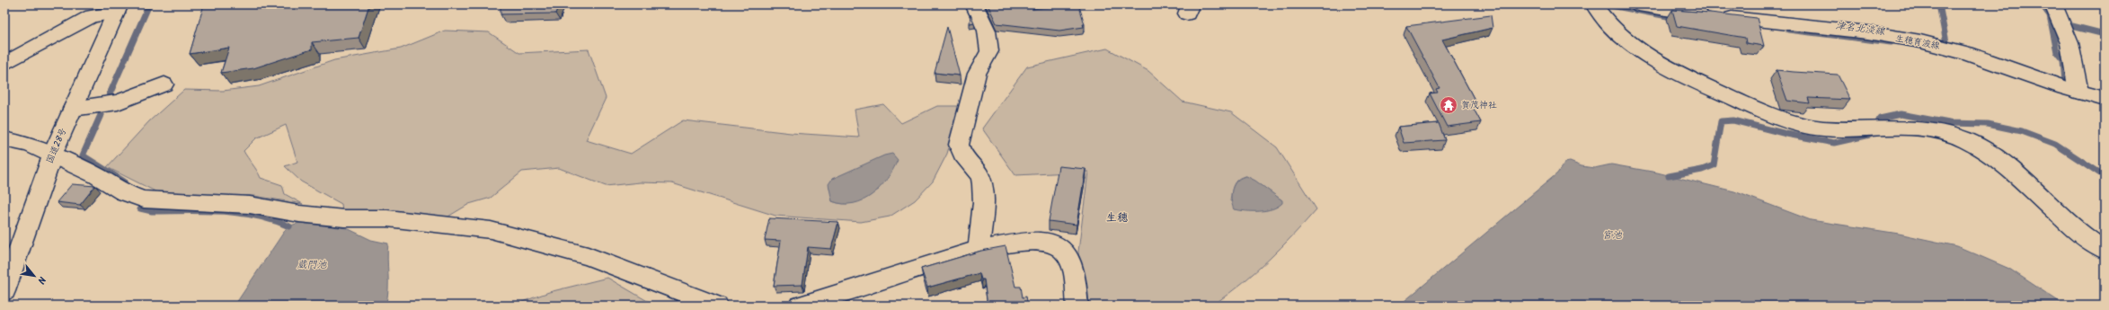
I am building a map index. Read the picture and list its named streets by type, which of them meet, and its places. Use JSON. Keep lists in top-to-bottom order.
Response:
{
  "streets": {
    "main road": ["生穂育波線", "国道28号"]
  },
  "districts": ["生穂"],
  "water": ["津名北淡線", "宮池", "蔵門池"],
  "places": {
    "temple": ["賀茂神社"]
  },
  "north": "bottom right"
}
